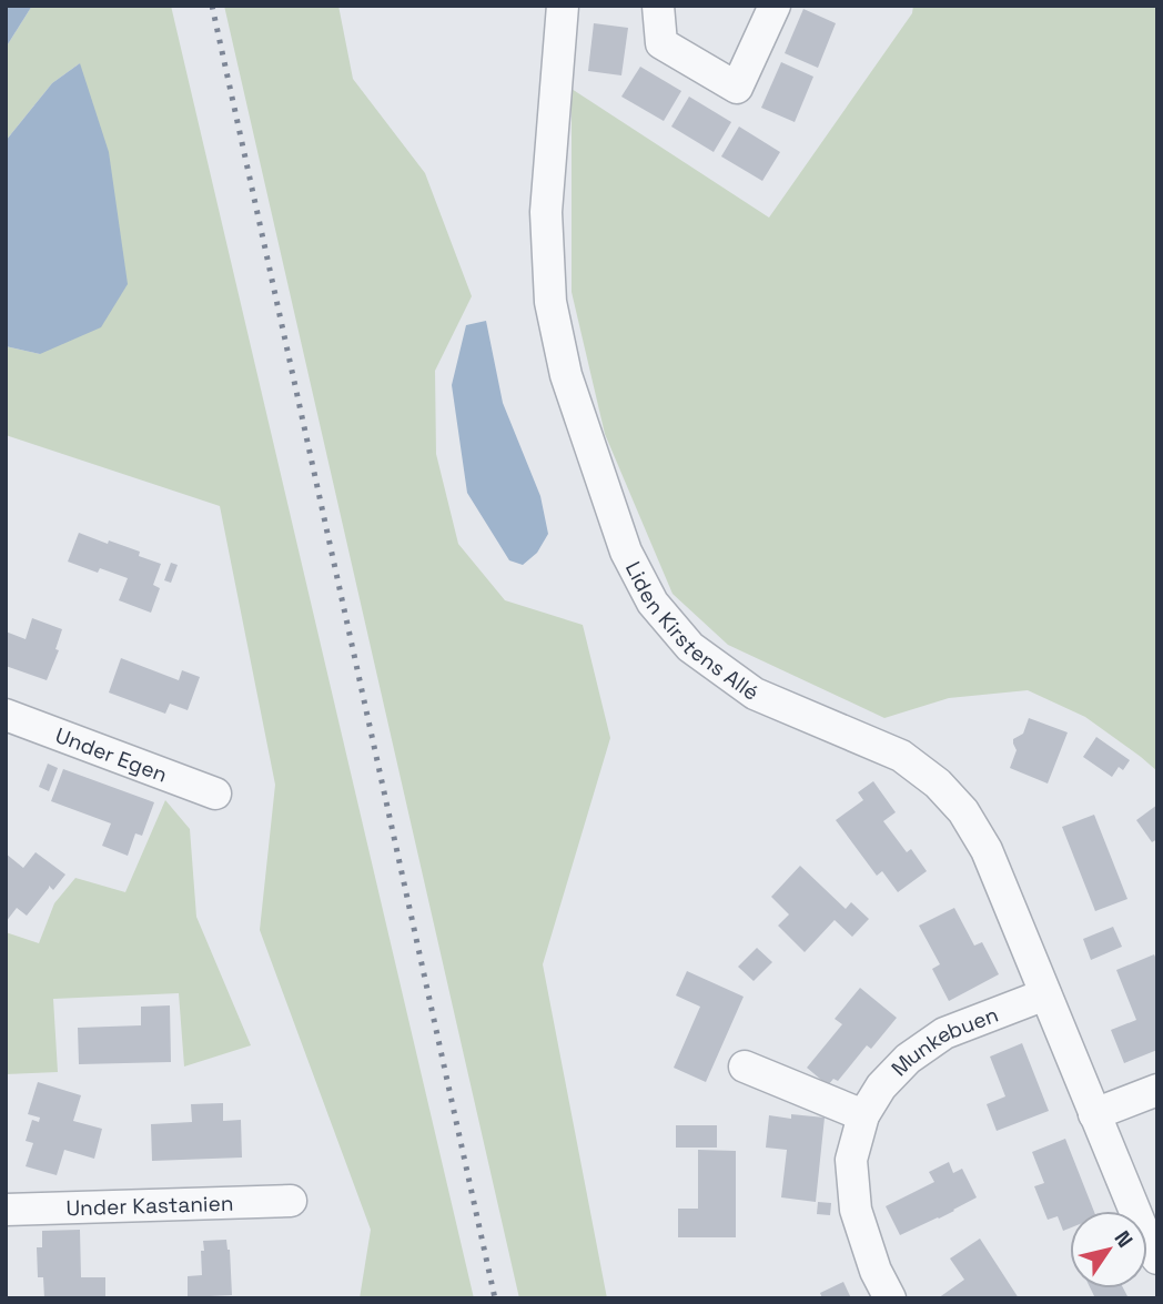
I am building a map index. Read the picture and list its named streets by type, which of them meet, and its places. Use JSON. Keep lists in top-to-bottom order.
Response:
{
  "streets": {
    "street": [
      "Liden Kirstens Allé",
      "Under Egen",
      "Munkebuen",
      "Under Kastanien"
    ]
  },
  "crossings": [
    ["Liden Kirstens Allé", "Munkebuen"]
  ],
  "north": "top right"
}
